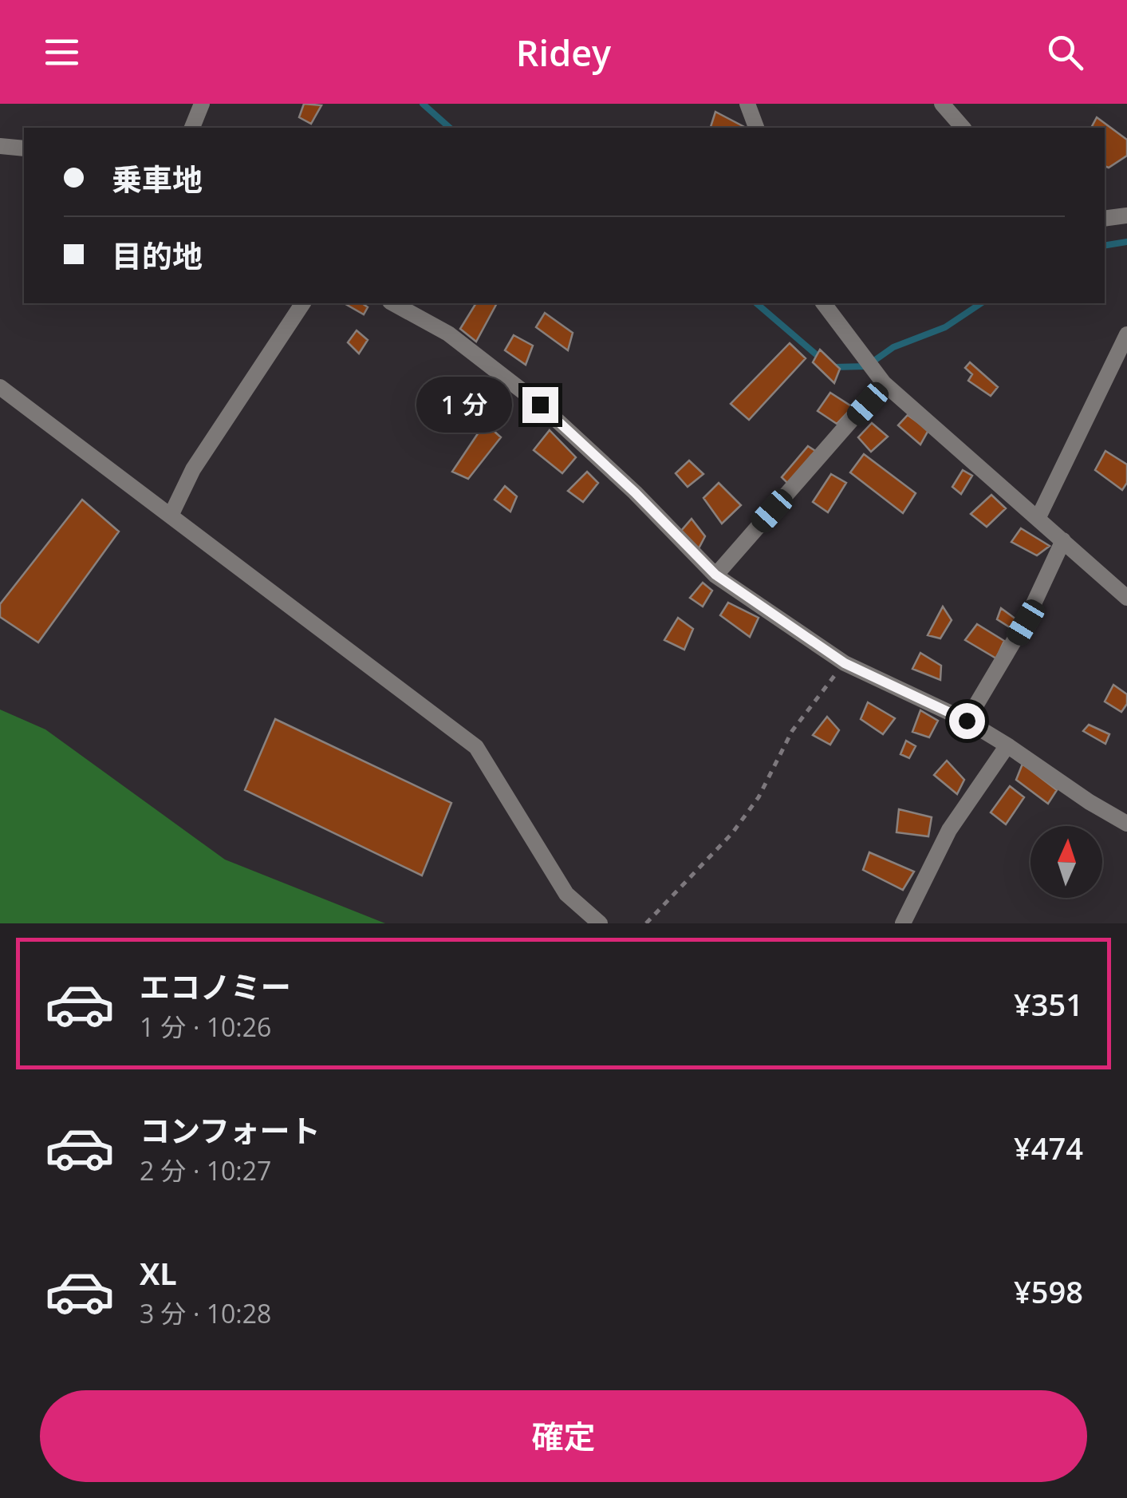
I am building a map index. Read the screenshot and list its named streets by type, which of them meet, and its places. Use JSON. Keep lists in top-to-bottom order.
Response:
{
  "north": "top",
  "page": {
    "header": "Ridey",
    "banner": ["乗車地", "目的地"],
    "bubble": "1 分",
    "list": [
      {
        "name": "エコノミー",
        "note": "1 分 · 10:26",
        "value": "¥351"
      },
      {
        "name": "コンフォート",
        "note": "2 分 · 10:27",
        "value": "¥474"
      },
      {
        "name": "XL",
        "note": "3 分 · 10:28",
        "value": "¥598"
      }
    ],
    "buttons": "確定"
  }
}
